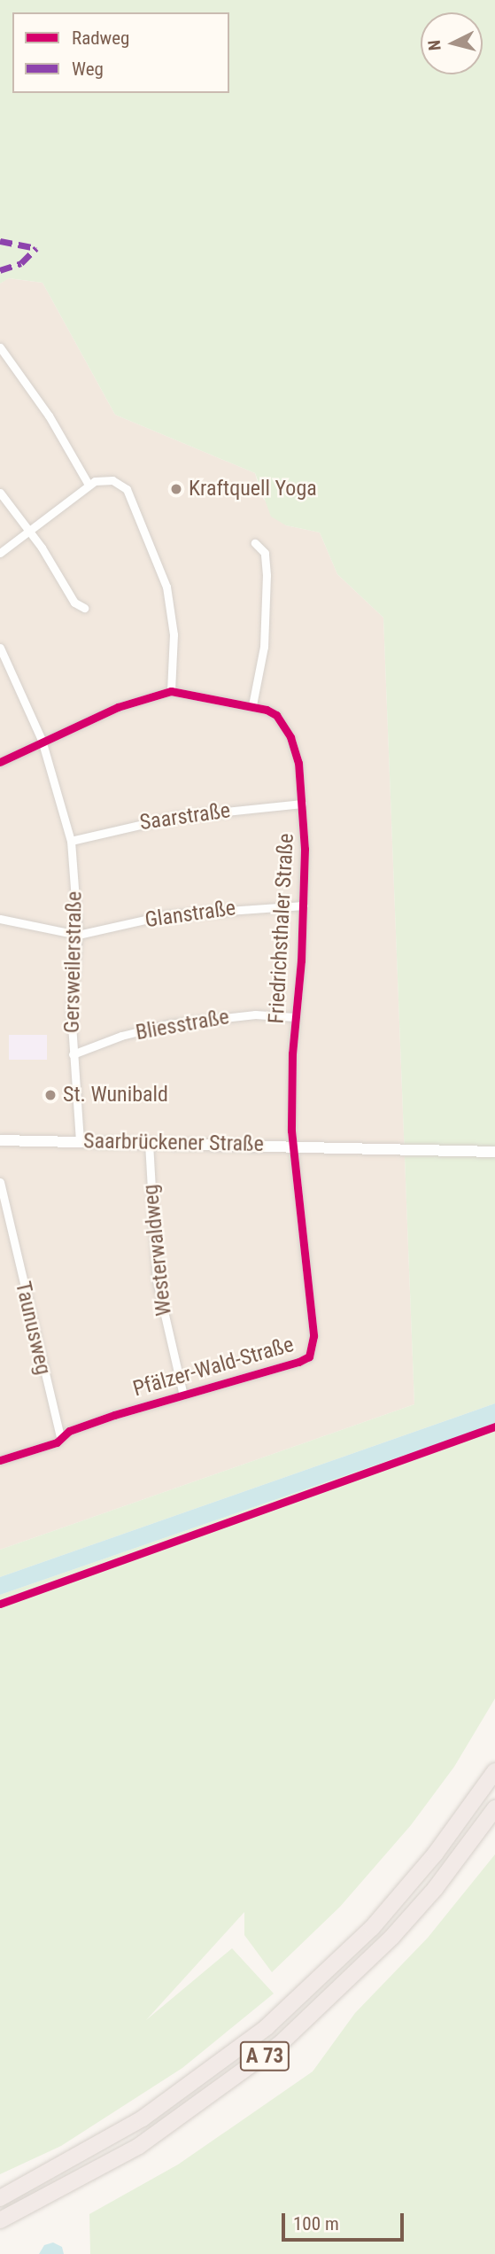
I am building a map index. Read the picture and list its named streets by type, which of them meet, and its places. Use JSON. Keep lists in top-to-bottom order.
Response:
{
  "streets": {
    "highway": ["A 73"],
    "main road": ["Saarbrückener Straße"],
    "street": [
      "Saarstraße",
      "Glanstraße",
      "Friedrichsthaler Straße",
      "Gersweilerstraße",
      "Bliesstraße",
      "Westerwaldweg",
      "Taunusweg",
      "Pfälzer-Wald-Straße"
    ]
  },
  "crossings": [
    ["Saarstraße", "Friedrichsthaler Straße"],
    ["Saarstraße", "Gersweilerstraße"],
    ["Glanstraße", "Friedrichsthaler Straße"],
    ["Glanstraße", "Gersweilerstraße"],
    ["Friedrichsthaler Straße", "Gersweilerstraße"],
    ["Friedrichsthaler Straße", "Bliesstraße"],
    ["Friedrichsthaler Straße", "Saarbrückener Straße"],
    ["Friedrichsthaler Straße", "Pfälzer-Wald-Straße"],
    ["Gersweilerstraße", "Bliesstraße"],
    ["Gersweilerstraße", "Saarbrückener Straße"],
    ["Saarbrückener Straße", "Westerwaldweg"],
    ["Saarbrückener Straße", "Pfälzer-Wald-Straße"],
    ["Westerwaldweg", "Pfälzer-Wald-Straße"],
    ["Taunusweg", "Pfälzer-Wald-Straße"]
  ],
  "places": ["Kraftquell Yoga", "St. Wunibald"],
  "legend": ["Radweg", "Weg"],
  "scale_bar": "100 m",
  "north": "left"
}
